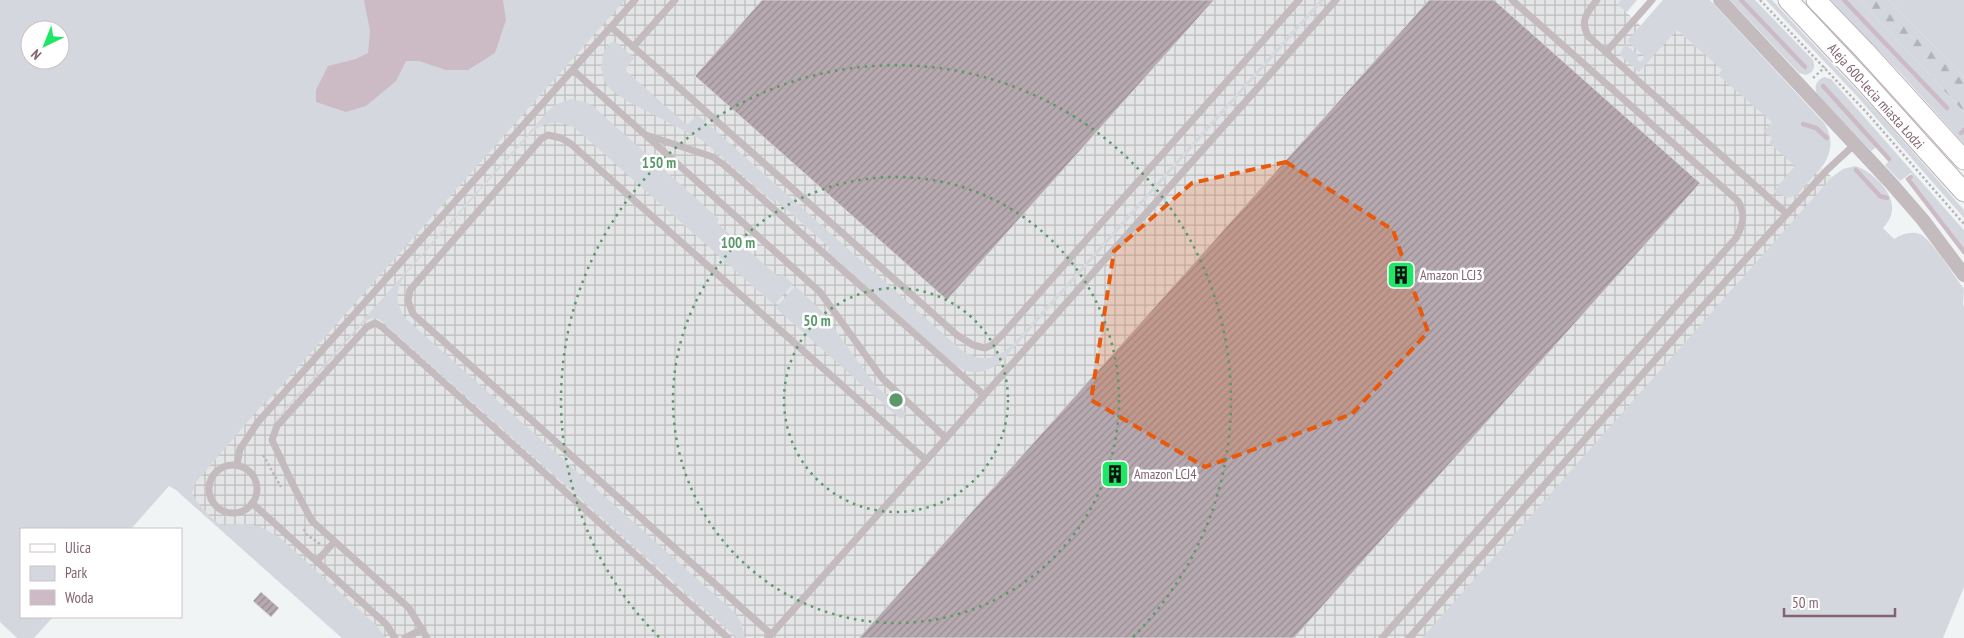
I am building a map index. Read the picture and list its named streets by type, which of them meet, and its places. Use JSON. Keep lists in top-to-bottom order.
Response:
{
  "streets": {
    "main road": ["Aleja 600-lecia miasta Łodzi"]
  },
  "places": {
    "building": ["Amazon LCJ3", "Amazon LCJ4"]
  },
  "legend": ["Ulica", "Park", "Woda"],
  "scale_bar": "50 m",
  "north": "bottom left",
  "rings": ["150 m", "100 m", "50 m"]
}
